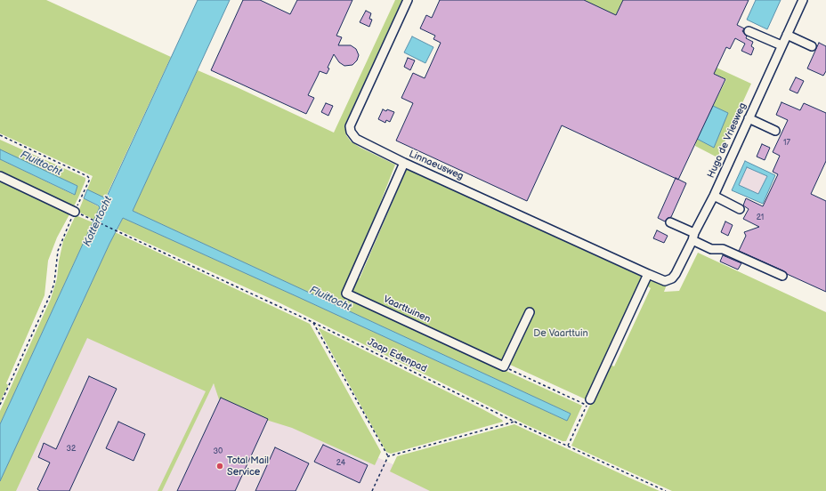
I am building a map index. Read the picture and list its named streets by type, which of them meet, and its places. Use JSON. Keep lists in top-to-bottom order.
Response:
{
  "streets": {
    "street": ["Hugo de Vriesweg", "Linnaeusweg", "Vaarttuinen"],
    "path": ["Jaap Edenpad"]
  },
  "crossings": [
    ["Hugo de Vriesweg", "Linnaeusweg"],
    ["Linnaeusweg", "Vaarttuinen"]
  ],
  "water": ["Fluittocht", "Kottertocht"],
  "parks": ["De Vaarttuin"],
  "places": ["Total Mail Service"],
  "house_numbers": [
    "17",
    "21",
    "32",
    "30",
    "24"
  ]
}
